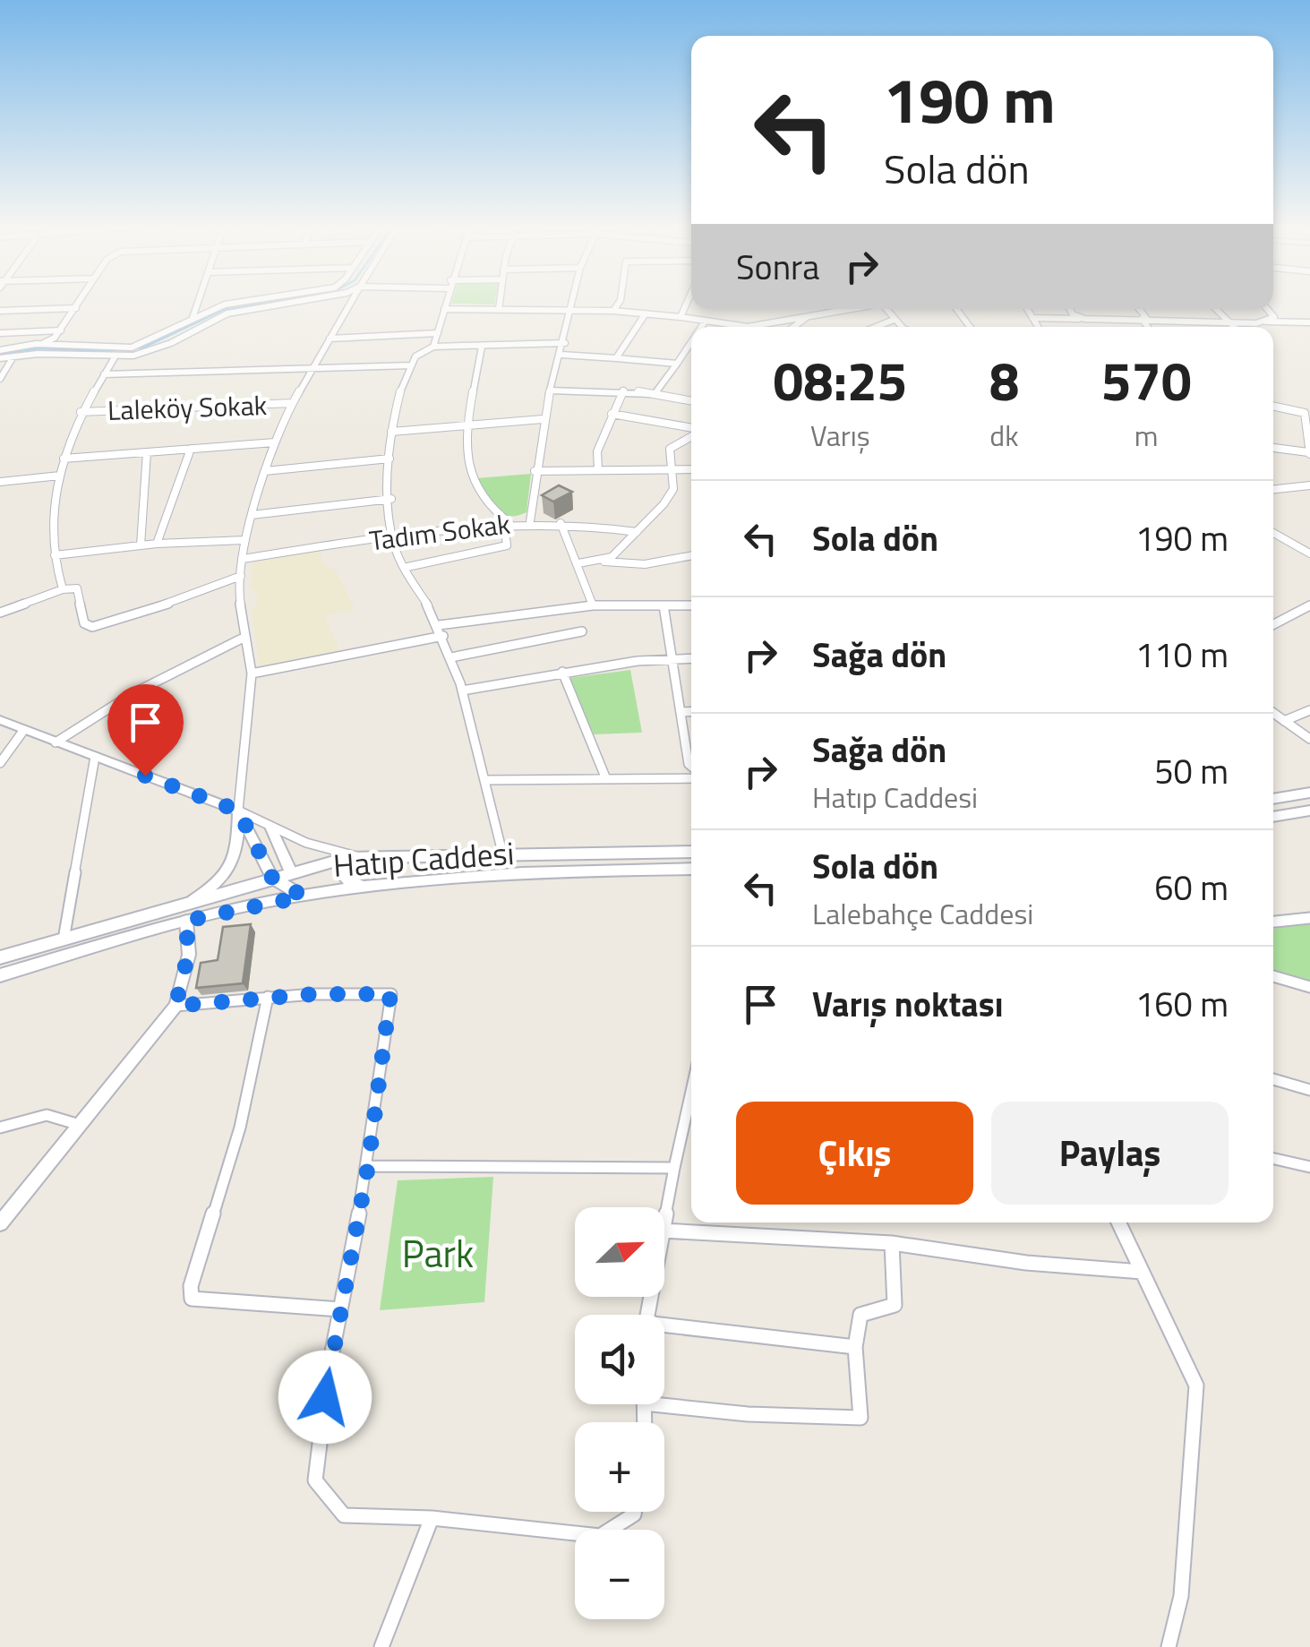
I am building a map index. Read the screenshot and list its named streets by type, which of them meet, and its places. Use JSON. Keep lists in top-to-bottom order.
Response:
{
  "streets": {
    "main road": ["Hatıp Caddesi"],
    "street": ["Laleköy Sokak", "Tadım Sokak"]
  },
  "parks": ["Park"],
  "north": "top right",
  "page": {
    "turn": ["190 m", "Sola dön"],
    "then": "Sonra",
    "eta": [
      "08:25",
      "Varış",
      "8",
      "dk",
      "570",
      "m"
    ],
    "list": [
      {
        "name": "Sola dön",
        "value": "190 m"
      },
      {
        "name": "Sağa dön",
        "value": "110 m"
      },
      {
        "name": "Sağa dön",
        "note": "Hatıp Caddesi",
        "value": "50 m"
      },
      {
        "name": "Sola dön",
        "note": "Lalebahçe Caddesi",
        "value": "60 m"
      },
      {
        "name": "Varış noktası",
        "value": "160 m"
      }
    ],
    "buttons": ["Çıkış", "Paylaş"],
    "map_buttons": ["+", "−"]
  }
}
